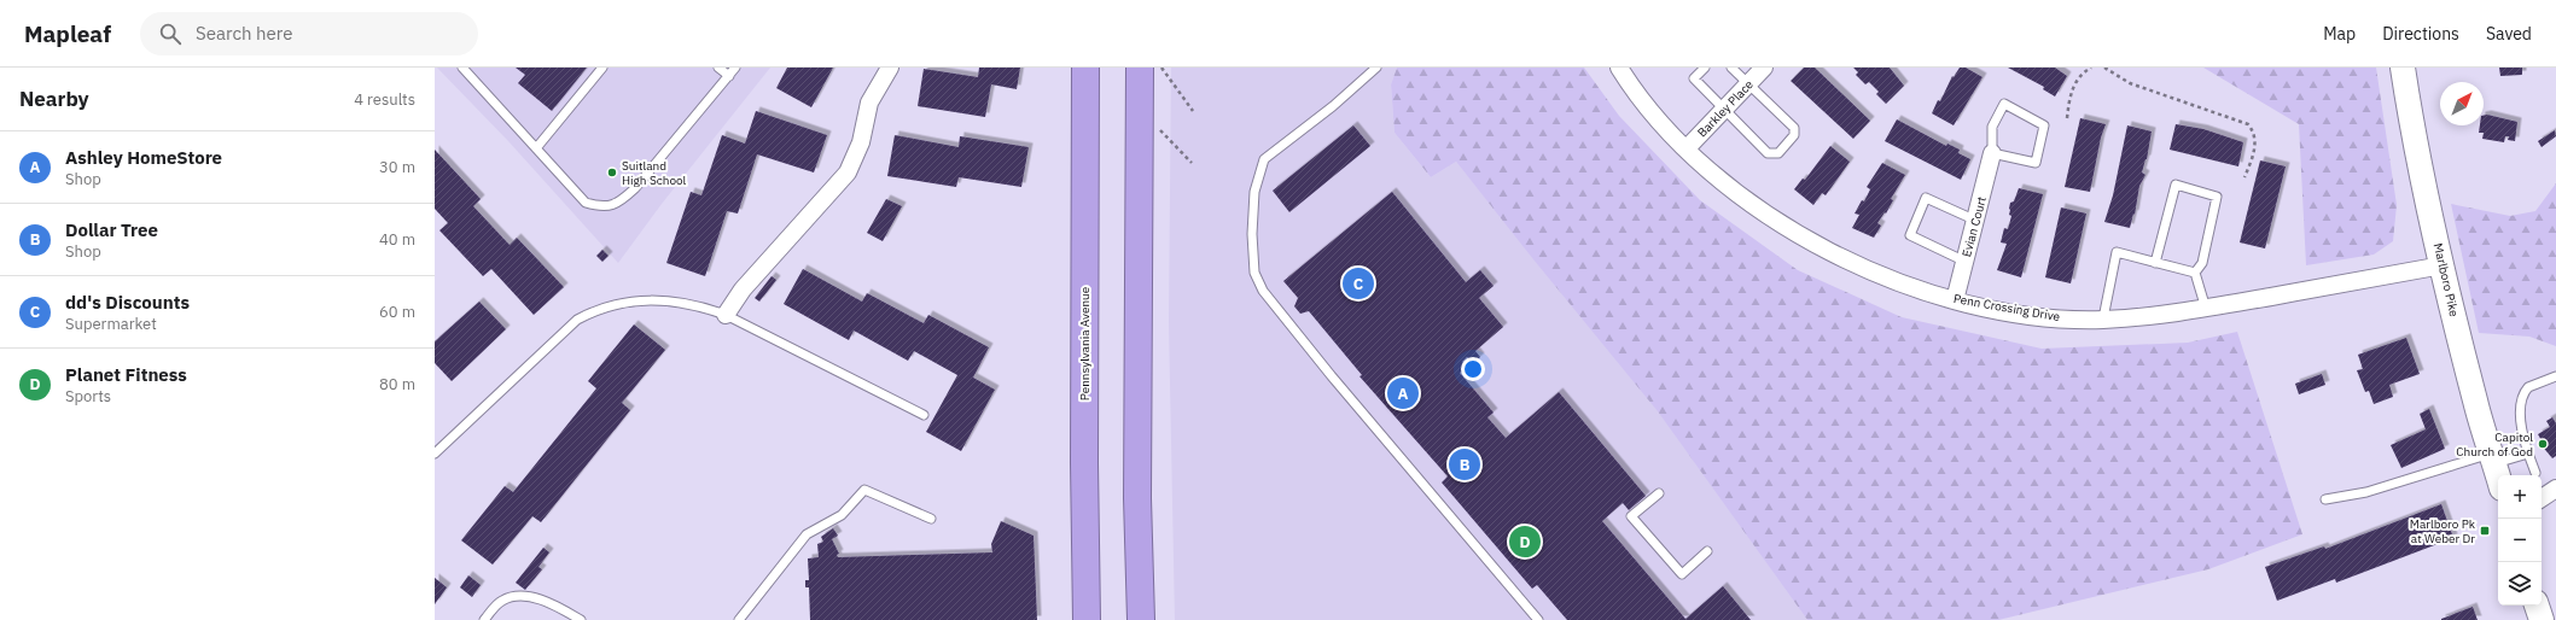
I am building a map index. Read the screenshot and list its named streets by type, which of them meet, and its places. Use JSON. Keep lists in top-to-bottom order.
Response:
{
  "streets": {
    "highway": ["Pennsylvania Avenue"],
    "main road": ["Marlboro Pike"],
    "street": ["Barkley Place", "Evian Court", "Penn Crossing Drive"]
  },
  "crossings": [
    ["Barkley Place", "Penn Crossing Drive"],
    ["Evian Court", "Penn Crossing Drive"],
    ["Marlboro Pike", "Penn Crossing Drive"]
  ],
  "places": {
    "other": ["Suitland High School", "Capitol Church of God"],
    "transit": ["Marlboro Pk at Weber Dr"]
  },
  "north": "top right",
  "page": {
    "header": "Mapleaf",
    "search": "Search here",
    "nav": ["Map", "Directions", "Saved"],
    "heading": ["Nearby", "4 results"],
    "list": [
      {
        "mark": "A",
        "name": "Ashley HomeStore",
        "note": "Shop",
        "value": "30 m"
      },
      {
        "mark": "B",
        "name": "Dollar Tree",
        "note": "Shop",
        "value": "40 m"
      },
      {
        "mark": "C",
        "name": "dd's Discounts",
        "note": "Supermarket",
        "value": "60 m"
      },
      {
        "mark": "D",
        "name": "Planet Fitness",
        "note": "Sports",
        "value": "80 m"
      }
    ],
    "pins": [
      "C",
      "A",
      "B",
      "D"
    ],
    "map_buttons": ["+", "−"]
  }
}
